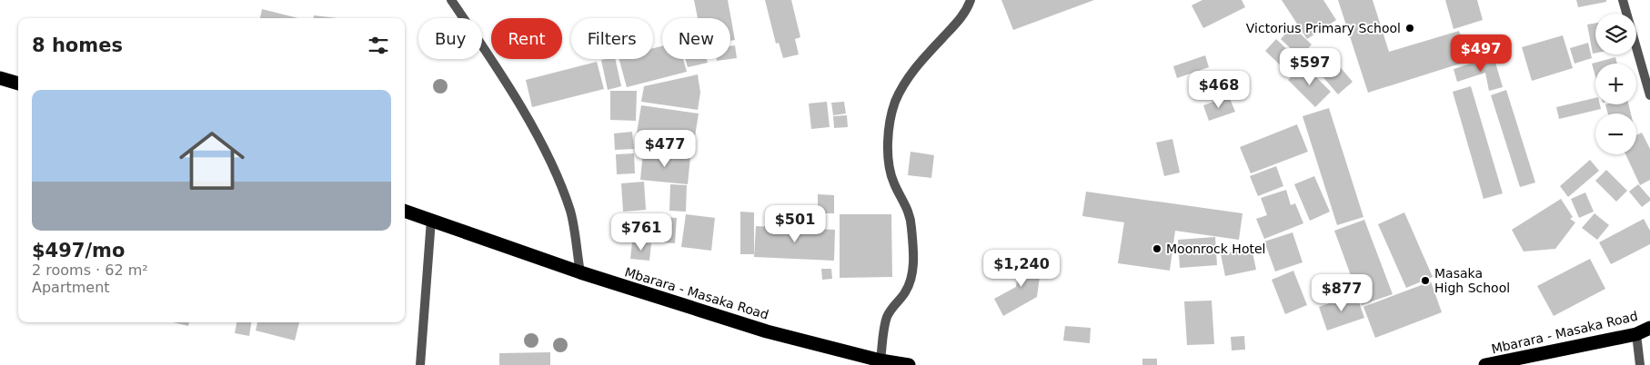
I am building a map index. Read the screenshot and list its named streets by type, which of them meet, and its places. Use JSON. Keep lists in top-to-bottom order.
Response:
{
  "streets": {
    "highway": ["Mbarara - Masaka Road"]
  },
  "places": ["Victorius Primary School", "Moonrock Hotel", "Masaka High School"],
  "page": {
    "map_buttons": ["+", "−"],
    "chip": [
      "Buy",
      "Rent",
      "Filters",
      "New"
    ],
    "heading": "8 homes",
    "price": [
      "$497",
      "$597",
      "$468",
      "$477",
      "$501",
      "$761",
      "$1,240",
      "$877"
    ],
    "list": [
      {
        "name": "$497/mo",
        "note": "2 rooms · 62 m² · Apartment"
      }
    ]
  }
}
